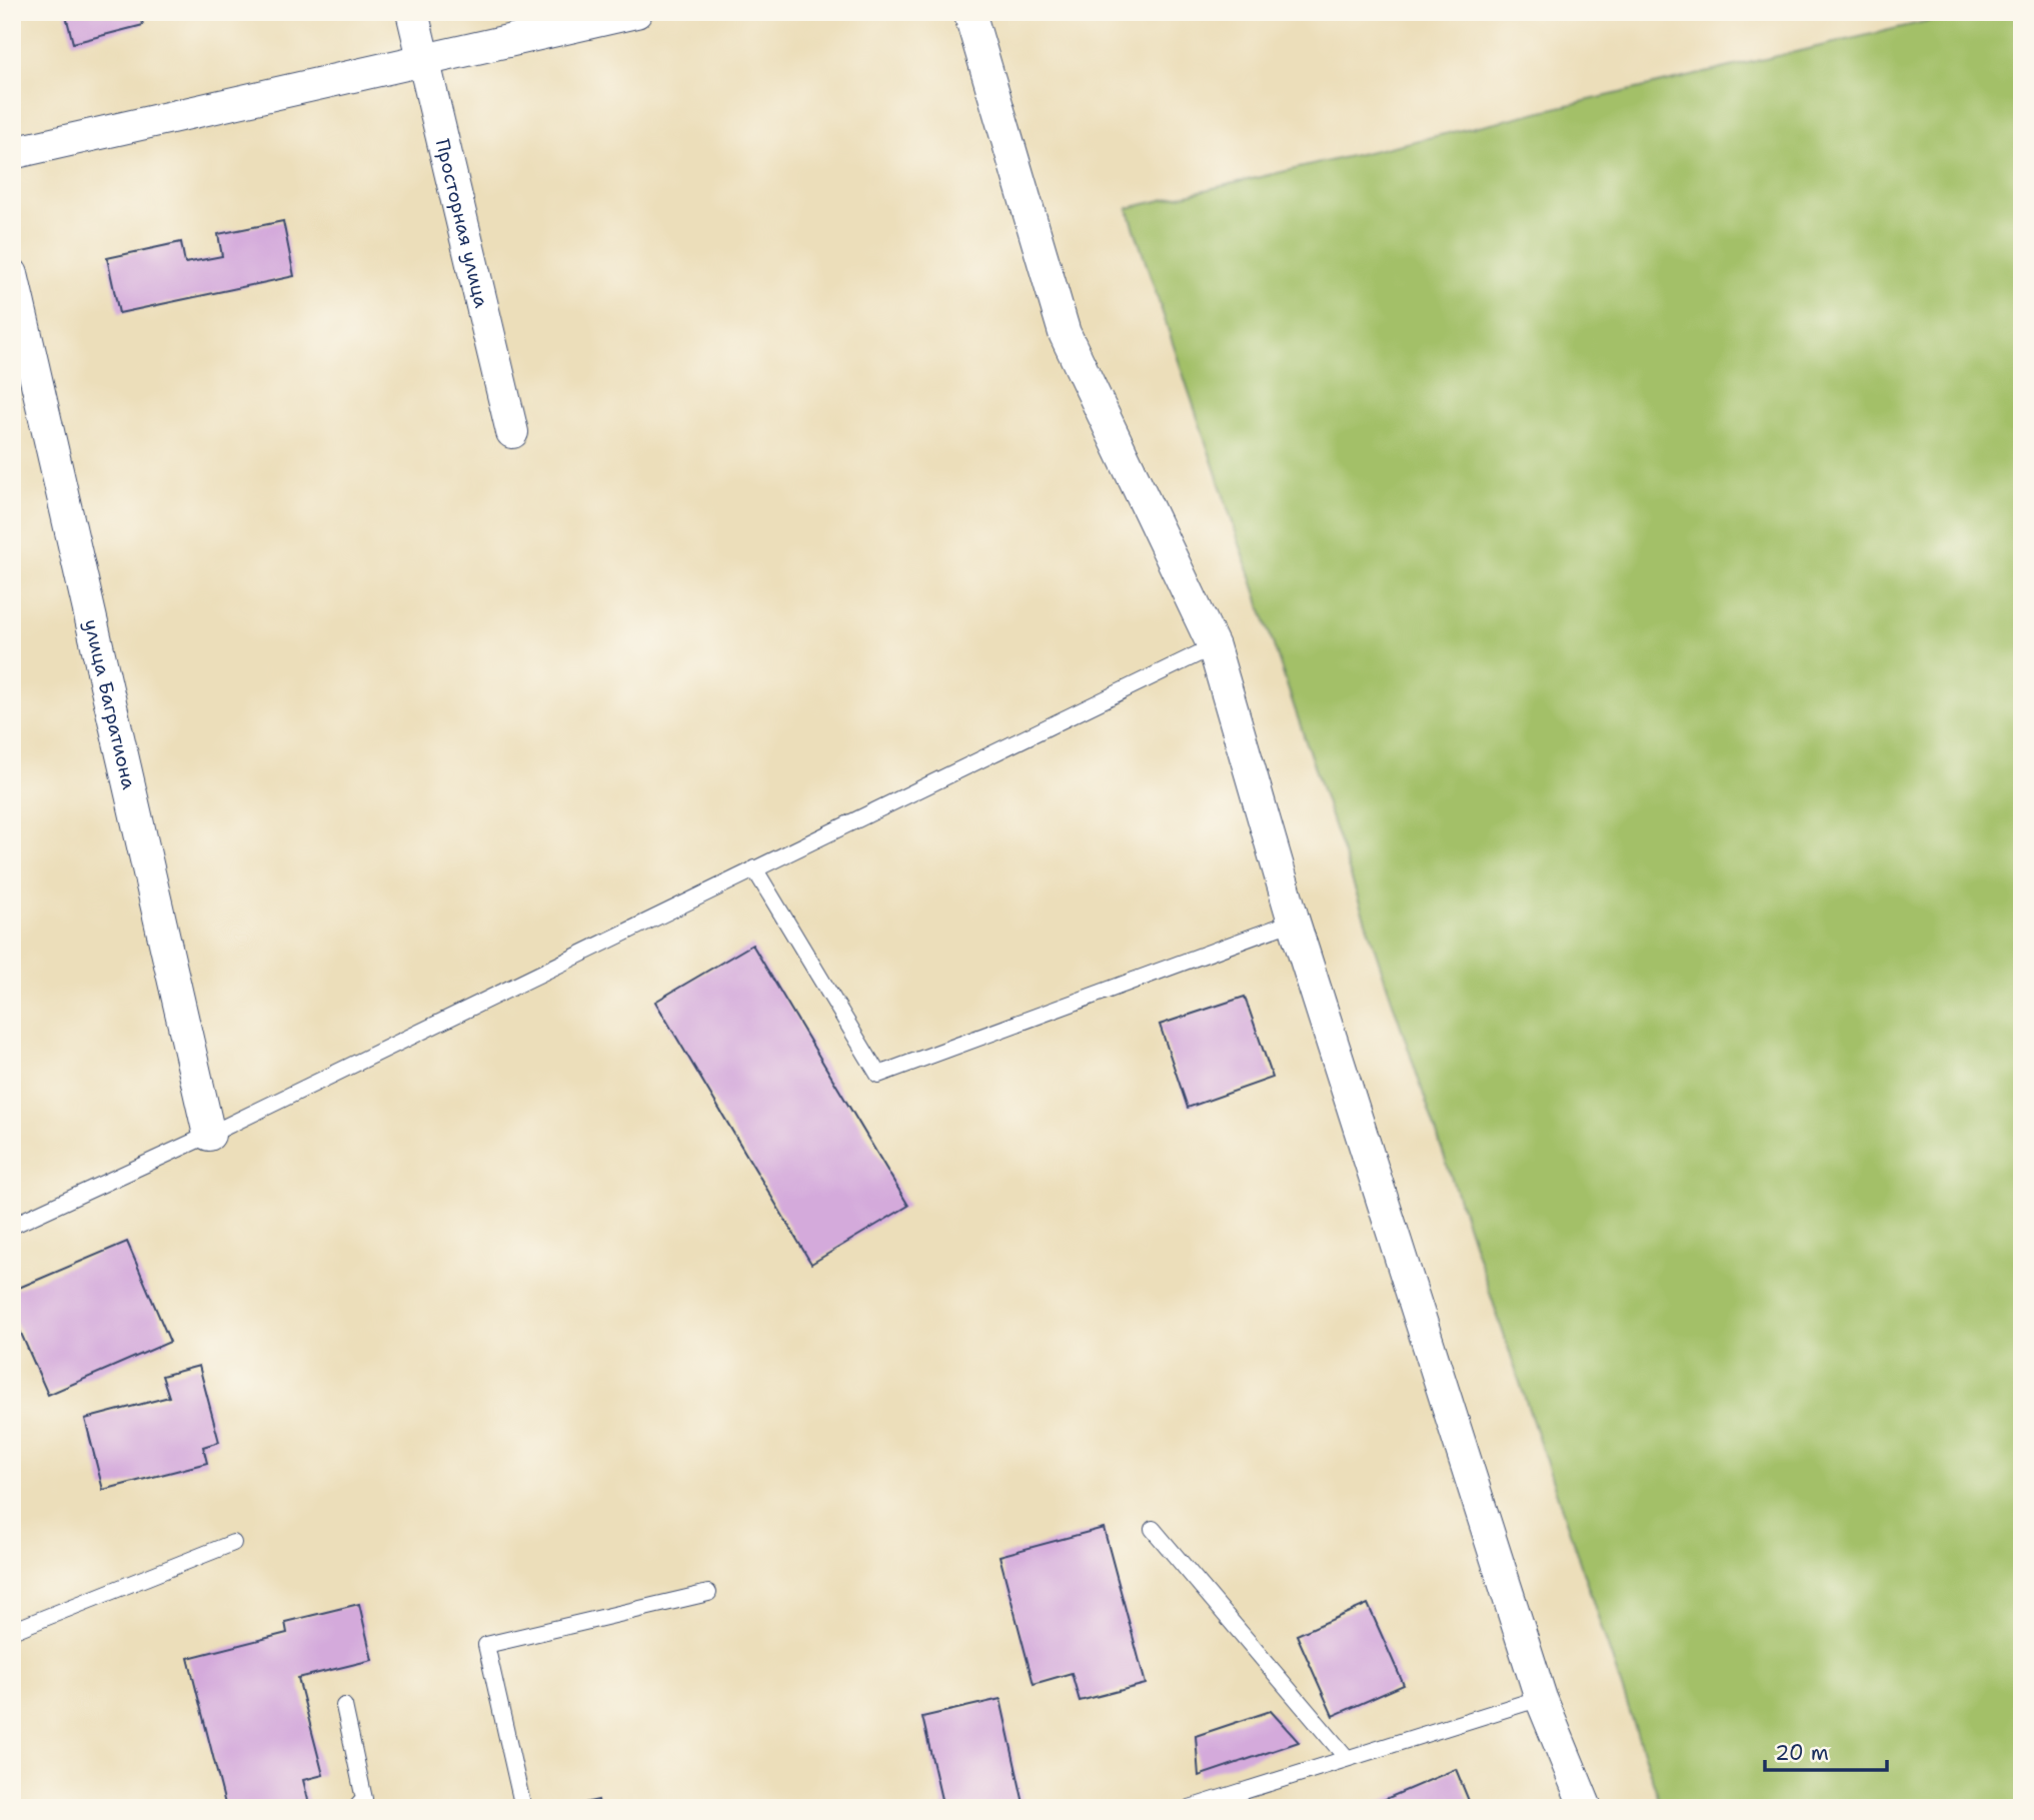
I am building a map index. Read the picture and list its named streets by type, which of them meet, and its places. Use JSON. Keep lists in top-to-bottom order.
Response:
{
  "streets": {
    "street": ["Просторная улица", "улица Багратиона"]
  },
  "scale_bar": "20 m"
}
